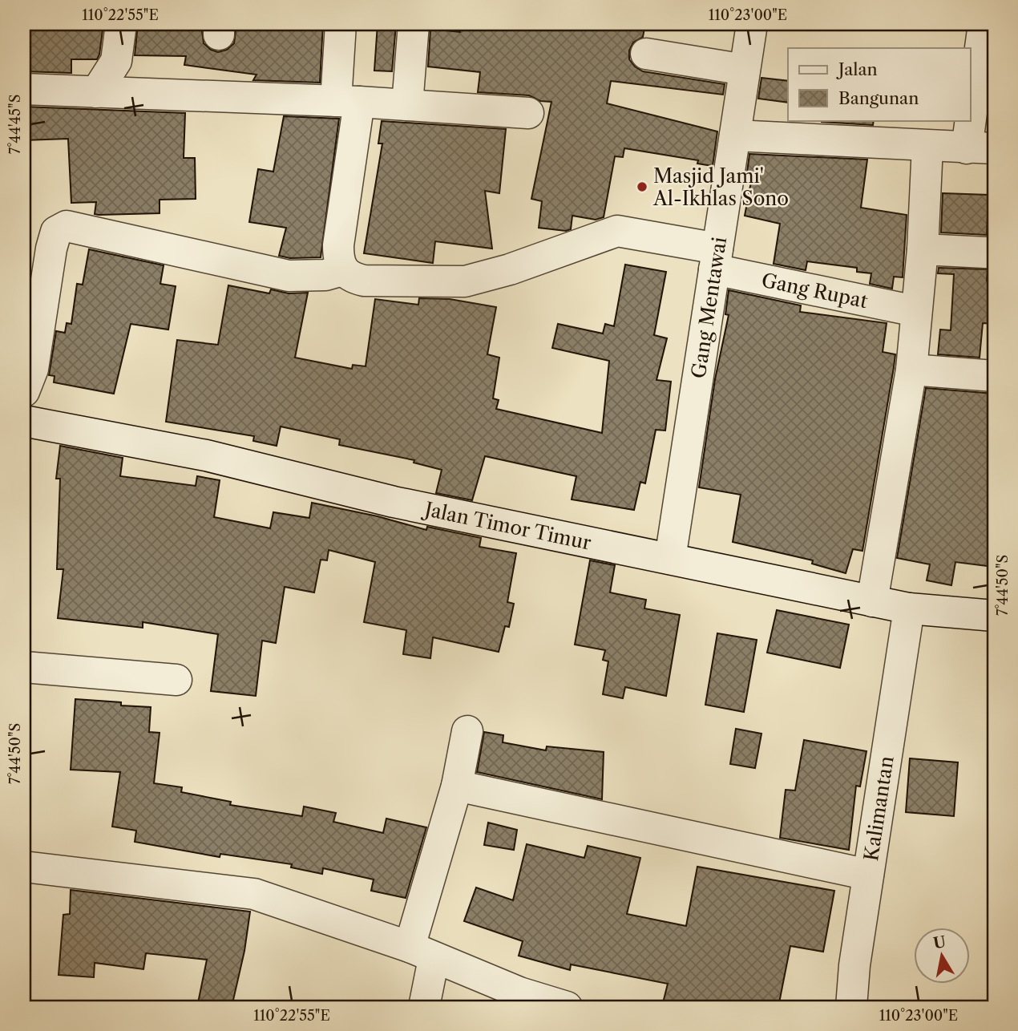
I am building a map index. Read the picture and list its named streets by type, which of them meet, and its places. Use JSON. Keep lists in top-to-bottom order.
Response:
{
  "streets": {
    "street": [
      "Gang Rupat",
      "Gang Mentawai",
      "Jalan Timor Timur",
      "Kalimantan"
    ]
  },
  "crossings": [
    ["Gang Rupat", "Gang Mentawai"],
    ["Gang Mentawai", "Jalan Timor Timur"],
    ["Jalan Timor Timur", "Kalimantan"]
  ],
  "places": ["Masjid Jami' Al-Ikhlas Sono"],
  "legend": ["Jalan", "Bangunan"],
  "north": "top",
  "coordinates": [
    "110°22'55\"E",
    "110°23'00\"E",
    "7°44'45\"S",
    "7°44'50\"S"
  ]
}
